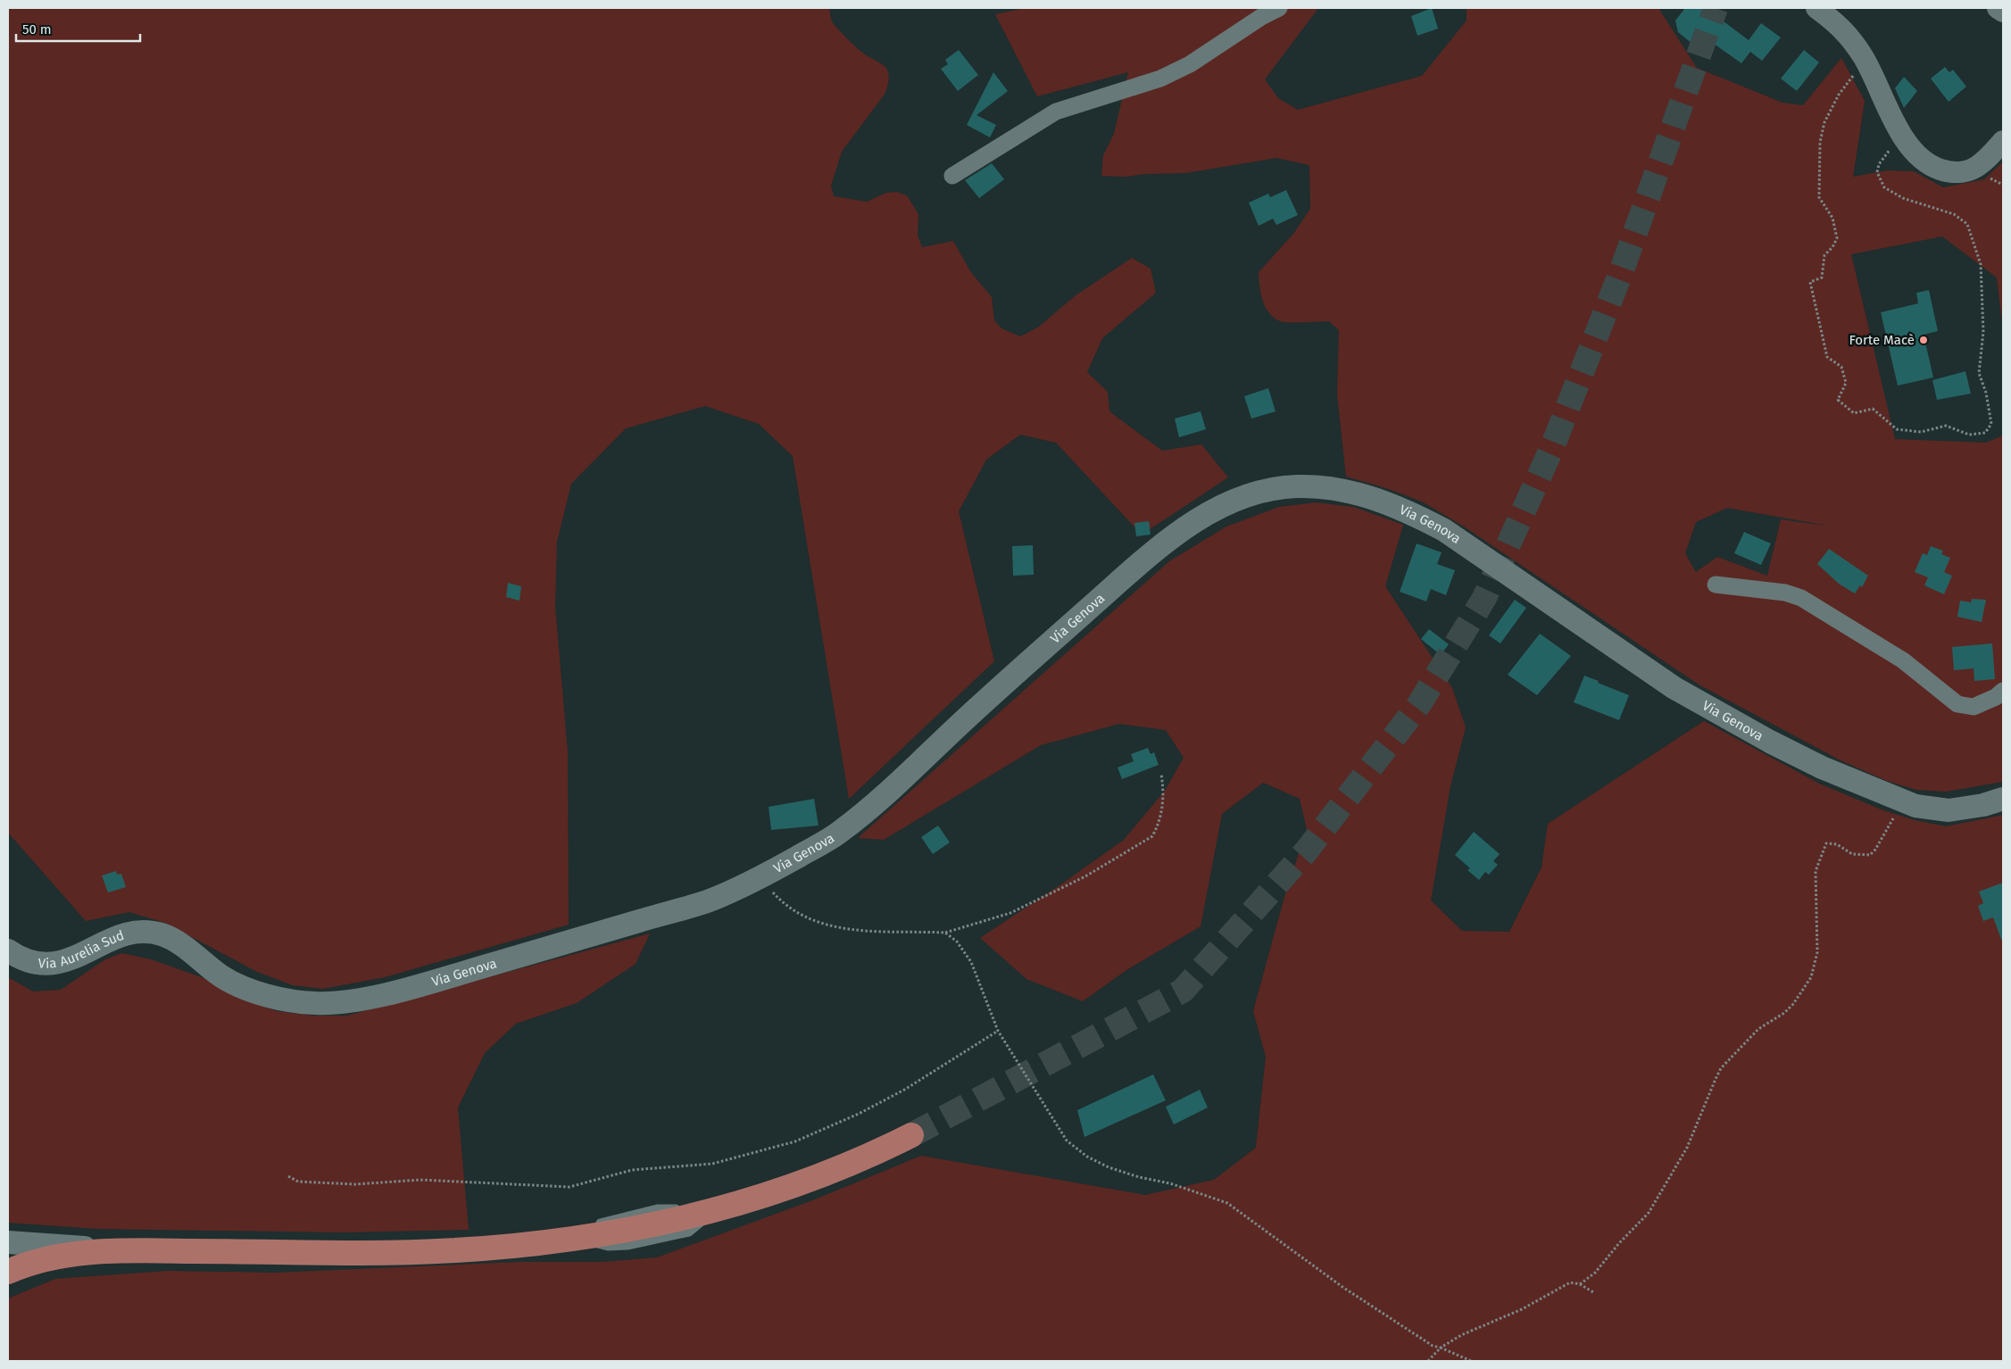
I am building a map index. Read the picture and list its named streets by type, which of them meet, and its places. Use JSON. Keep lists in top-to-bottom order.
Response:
{
  "streets": {
    "main road": ["Via Genova", "Via Aurelia Sud"]
  },
  "crossings": [
    ["Via Genova", "Via Aurelia Sud"]
  ],
  "places": ["Forte Macè"],
  "scale_bar": "50 m"
}
